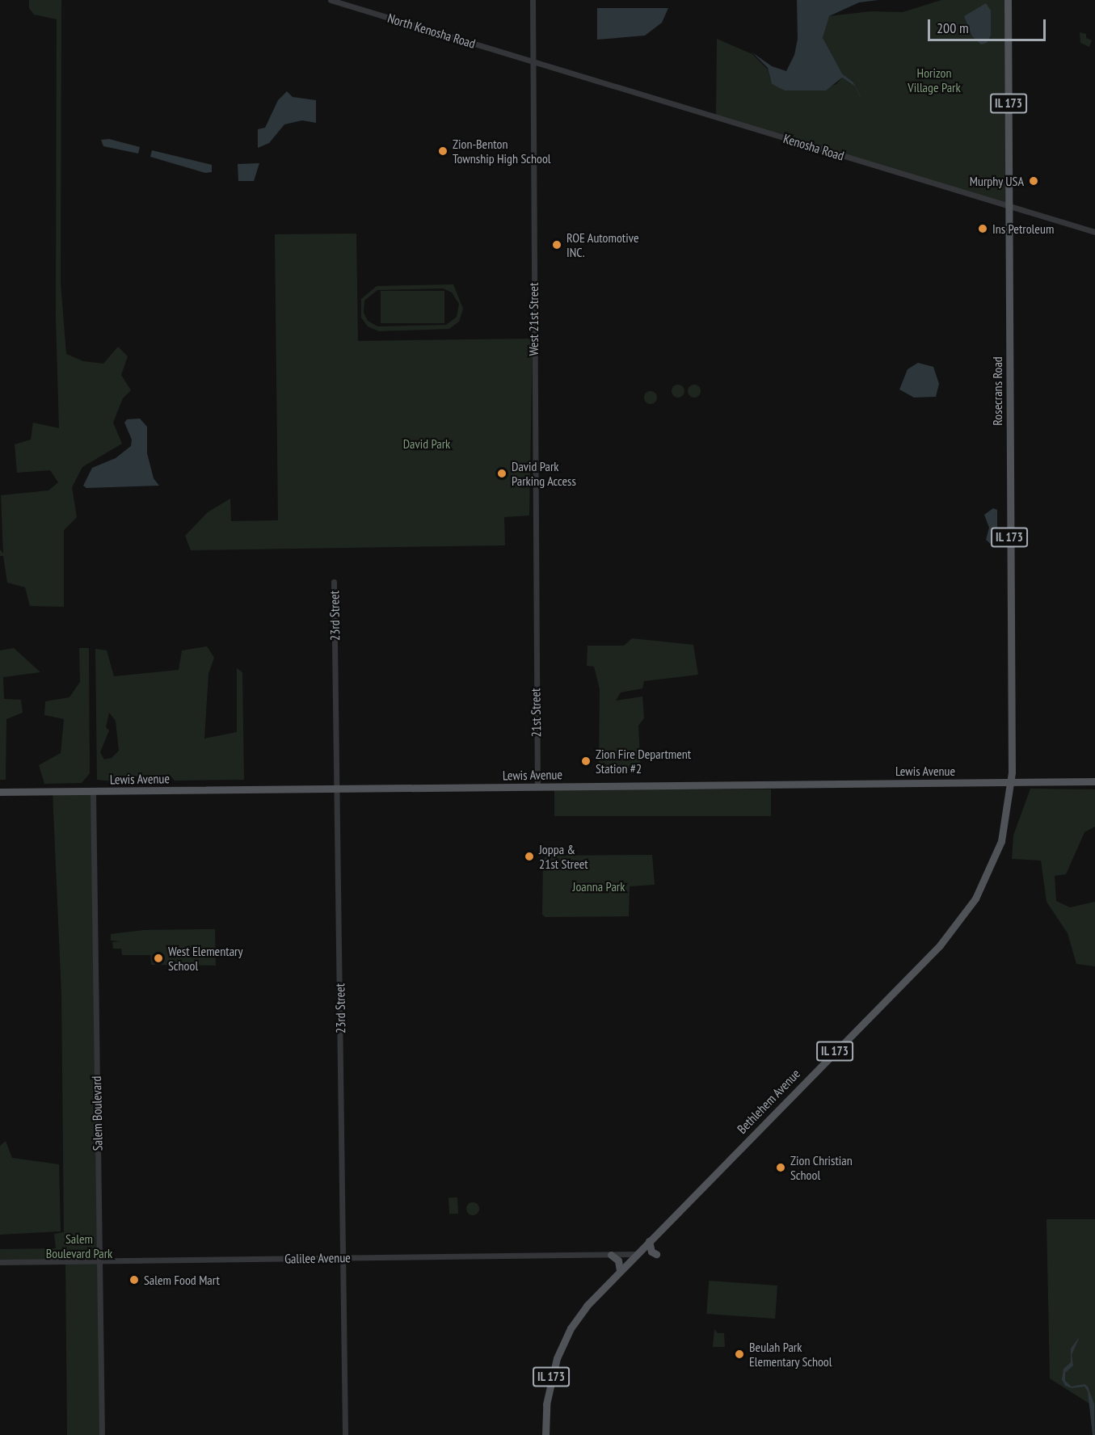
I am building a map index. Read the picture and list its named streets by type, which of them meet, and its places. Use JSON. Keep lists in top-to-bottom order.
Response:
{
  "streets": {
    "main road": [
      "IL 173",
      "Rosecrans Road",
      "Lewis Avenue",
      "Bethlehem Avenue"
    ],
    "street": [
      "North Kenosha Road",
      "Kenosha Road",
      "West 21st Street",
      "23rd Street",
      "21st Street",
      "Salem Boulevard",
      "Galilee Avenue"
    ]
  },
  "crossings": [
    ["North Kenosha Road", "Kenosha Road"],
    ["North Kenosha Road", "West 21st Street"],
    ["Kenosha Road", "West 21st Street"],
    ["Kenosha Road", "Rosecrans Road"],
    ["West 21st Street", "21st Street"],
    ["Rosecrans Road", "Lewis Avenue"],
    ["Rosecrans Road", "Bethlehem Avenue"],
    ["23rd Street", "Lewis Avenue"],
    ["23rd Street", "Galilee Avenue"],
    ["21st Street", "Lewis Avenue"],
    ["Lewis Avenue", "Bethlehem Avenue"],
    ["Lewis Avenue", "Salem Boulevard"],
    ["Bethlehem Avenue", "Galilee Avenue"],
    ["Salem Boulevard", "Galilee Avenue"]
  ],
  "parks": [
    "Horizon Village Park",
    "David Park",
    "Joanna Park",
    "Salem Boulevard Park"
  ],
  "places": [
    "Zion-Benton Township High School",
    "Murphy USA",
    "Ins Petroleum",
    "ROE Automotive INC.",
    "David Park Parking Access",
    "Zion Fire Department Station #2",
    "Joppa & 21st Street",
    "West Elementary School",
    "Zion Christian School",
    "Salem Food Mart",
    "Beulah Park Elementary School"
  ],
  "scale_bar": "200 m"
}
